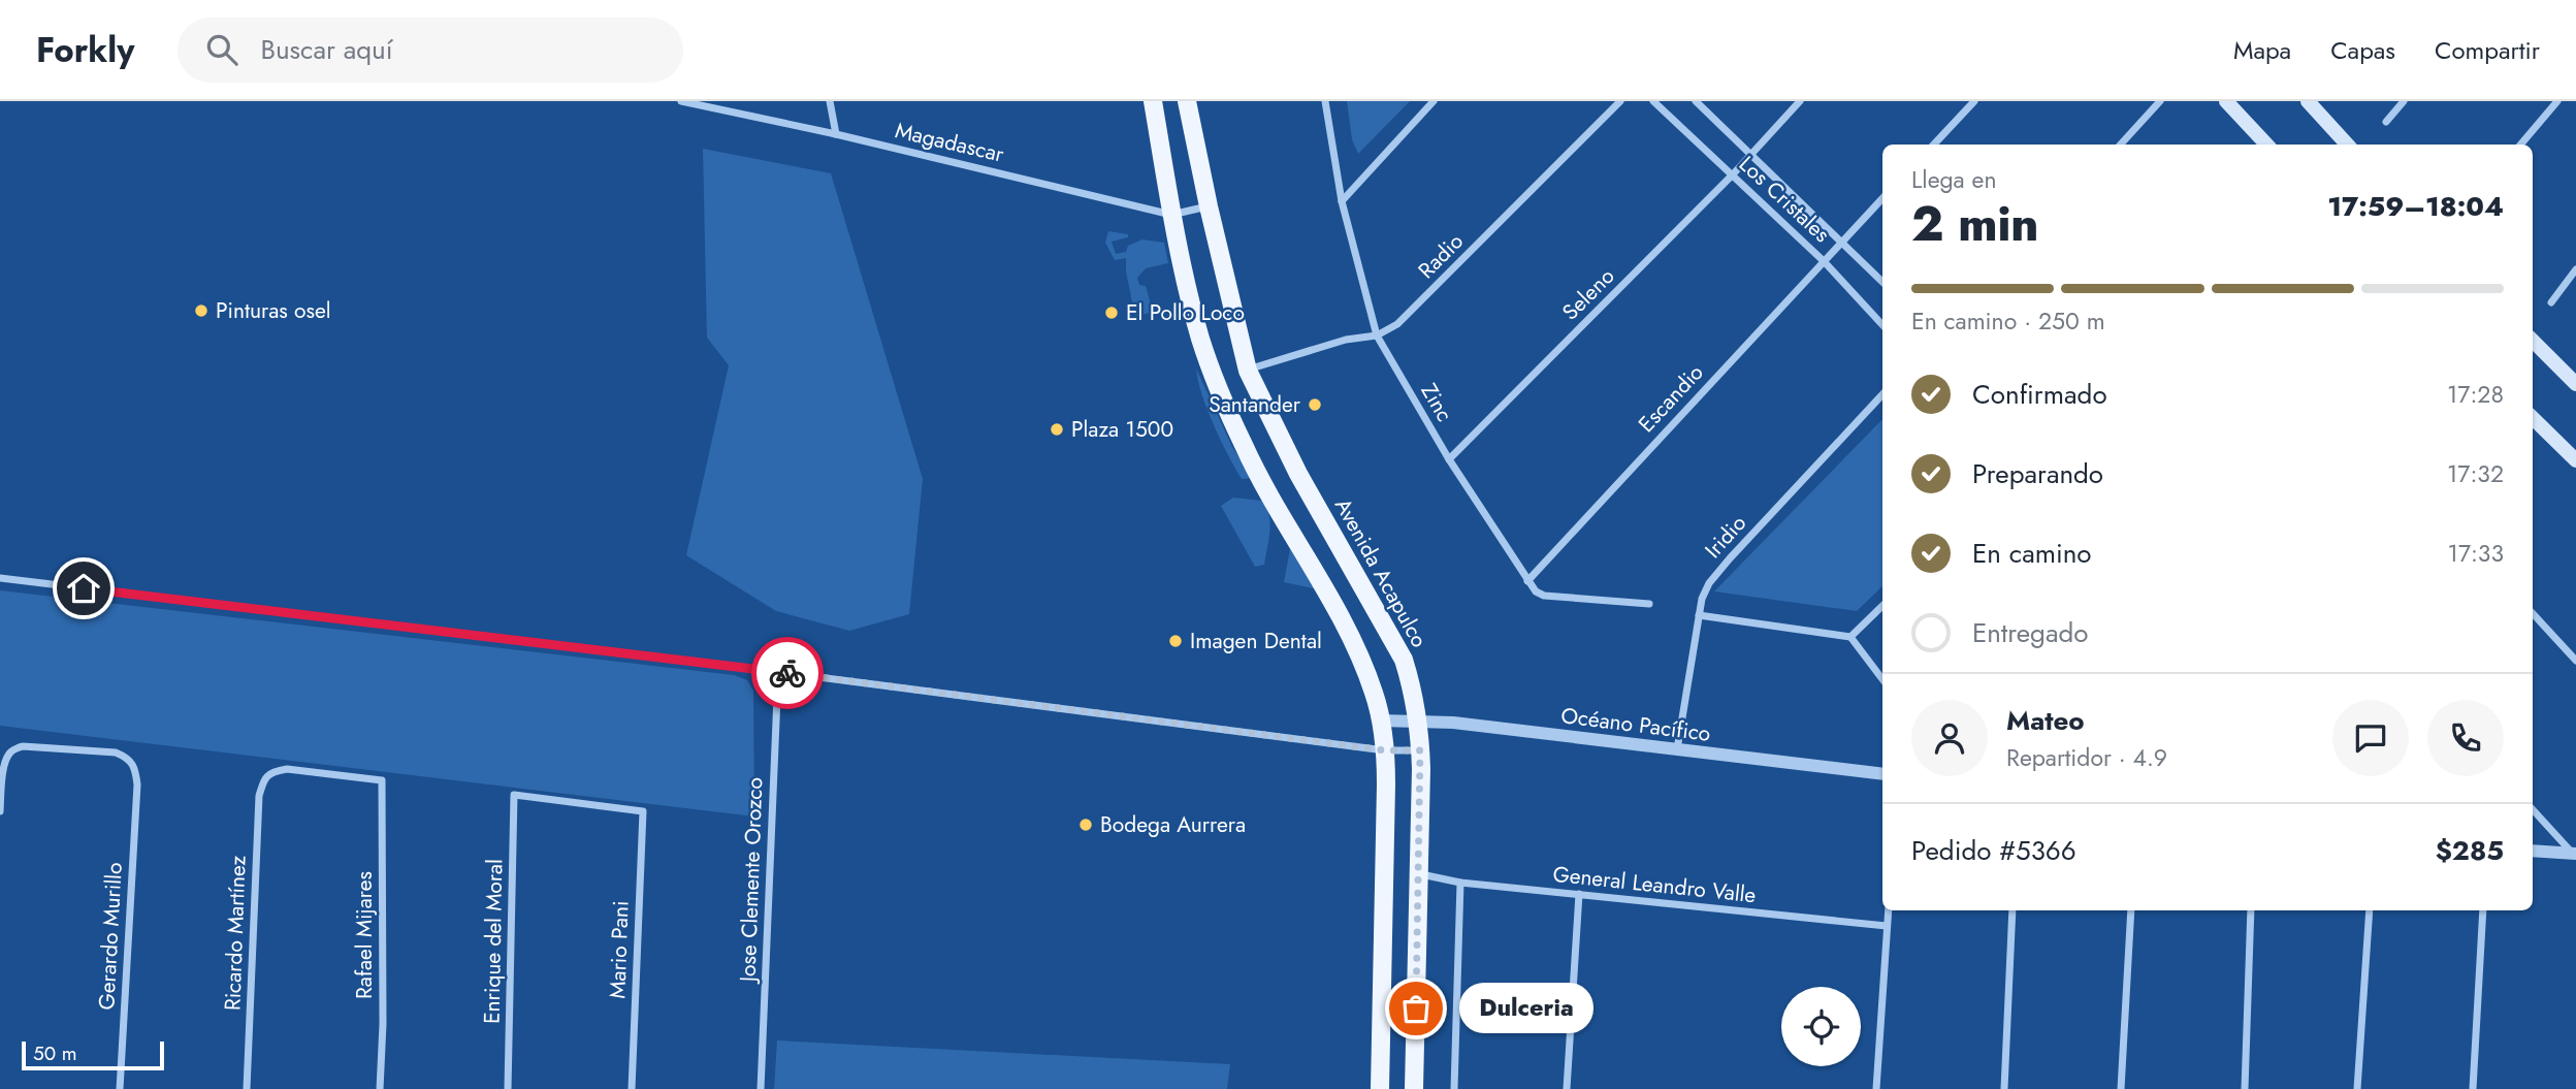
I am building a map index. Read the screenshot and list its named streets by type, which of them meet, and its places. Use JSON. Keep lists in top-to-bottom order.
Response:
{
  "streets": {
    "main road": ["Avenida Acapulco"],
    "street": [
      "Magadascar",
      "Los Cristales",
      "Radio",
      "Seleno",
      "Escandio",
      "Zinc",
      "Iridio",
      "Océano Pacífico",
      "Jose Clemente Orozco",
      "General Leandro Valle",
      "Ricardo Martínez",
      "Rafael Mijares",
      "Gerardo Murillo",
      "Enrique del Moral",
      "Mario Pani"
    ]
  },
  "crossings": [
    ["Magadascar", "Avenida Acapulco"],
    ["Los Cristales", "Seleno"],
    ["Los Cristales", "Escandio"],
    ["Radio", "Zinc"],
    ["Radio", "Avenida Acapulco"],
    ["Seleno", "Zinc"],
    ["Escandio", "Zinc"],
    ["Iridio", "Océano Pacífico"],
    ["Avenida Acapulco", "Océano Pacífico"],
    ["Avenida Acapulco", "General Leandro Valle"],
    ["Ricardo Martínez", "Rafael Mijares"],
    ["Enrique del Moral", "Mario Pani"]
  ],
  "places": [
    "Pinturas osel",
    "El Pollo Loco",
    "Santander",
    "Plaza 1500",
    "Imagen Dental",
    "Bodega Aurrera",
    "Dulceria"
  ],
  "scale_bar": "50 m",
  "page": {
    "header": "Forkly",
    "search": "Buscar aquí",
    "nav": ["Mapa", "Capas", "Compartir"],
    "heading": ["2 min", "Llega en", "17:59–18:04"],
    "panel": [
      "Mateo",
      "Repartidor · 4.9",
      "Pedido #5366",
      "$285"
    ],
    "bar": "En camino · 250 m",
    "list": [
      ["Confirmado", "17:28"],
      ["Preparando", "17:32"],
      ["En camino", "17:33"],
      "Entregado"
    ],
    "bubble": "Dulceria",
    "scale": "50 m"
  }
}
